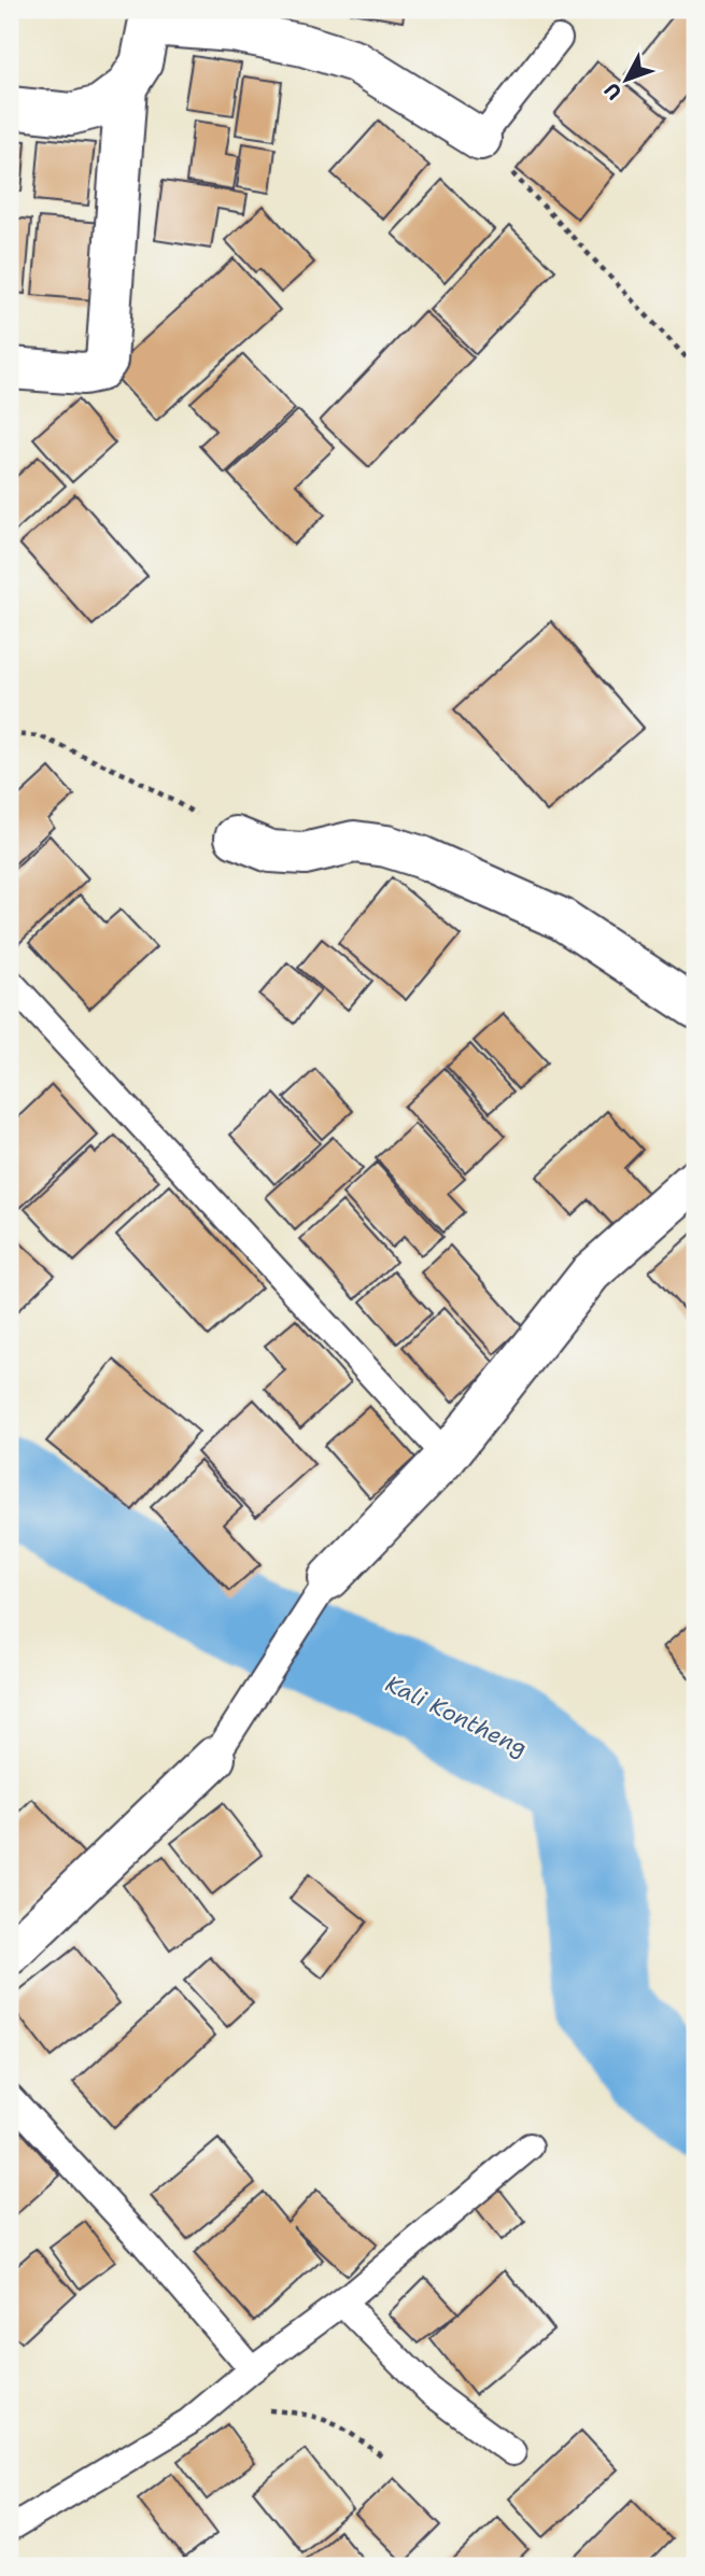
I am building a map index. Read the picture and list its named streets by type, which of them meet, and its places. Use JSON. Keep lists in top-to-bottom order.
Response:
{
  "water": ["Kali Kontheng"],
  "north": "bottom left"
}
